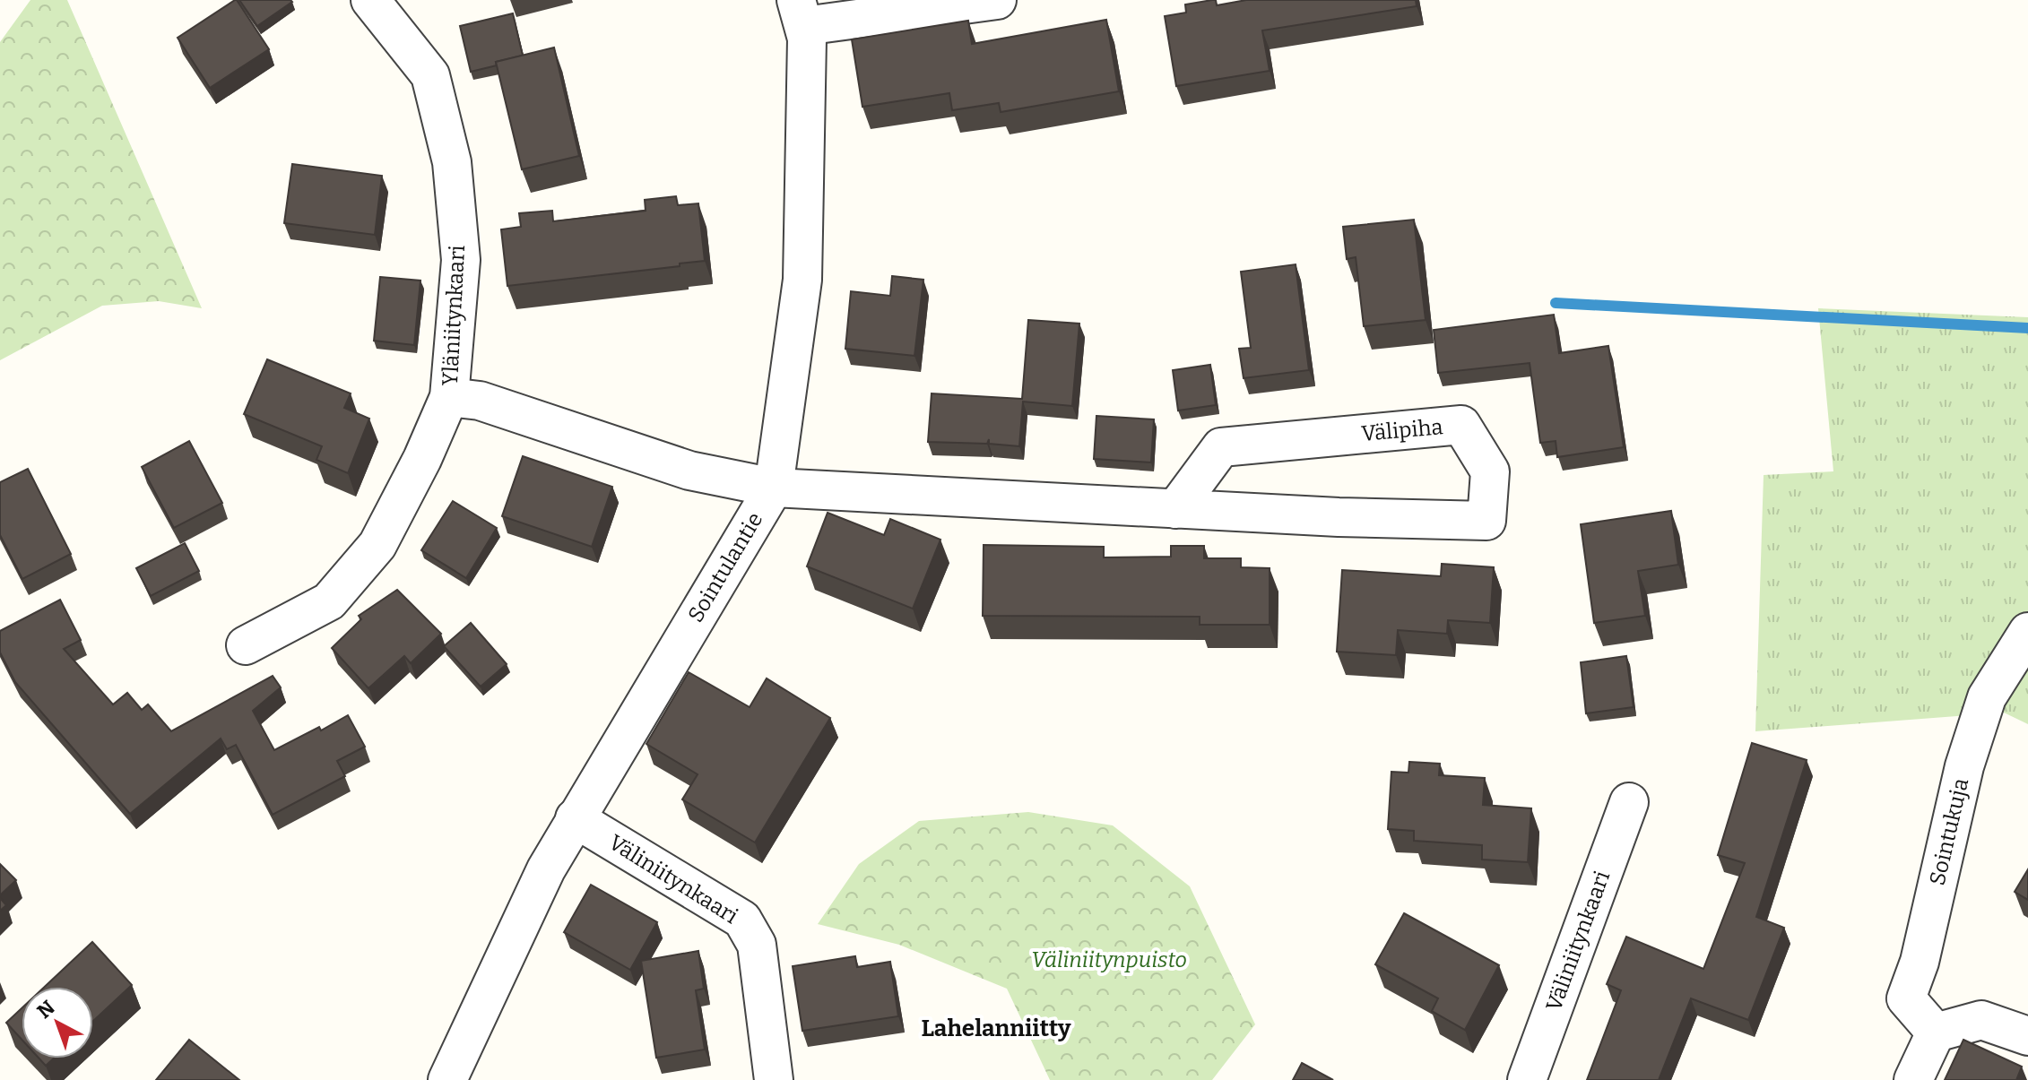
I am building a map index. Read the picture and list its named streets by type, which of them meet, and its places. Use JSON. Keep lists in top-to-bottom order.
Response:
{
  "streets": {
    "street": [
      "Yläniitynkaari",
      "Välipiha",
      "Sointulantie",
      "Sointukuja",
      "Väliniitynkaari"
    ]
  },
  "crossings": [
    ["Yläniitynkaari", "Välipiha"],
    ["Yläniitynkaari", "Sointulantie"],
    ["Välipiha", "Sointulantie"],
    ["Sointulantie", "Väliniitynkaari"]
  ],
  "districts": ["Lahelanniitty"],
  "parks": ["Väliniitynpuisto"],
  "north": "top left"
}
